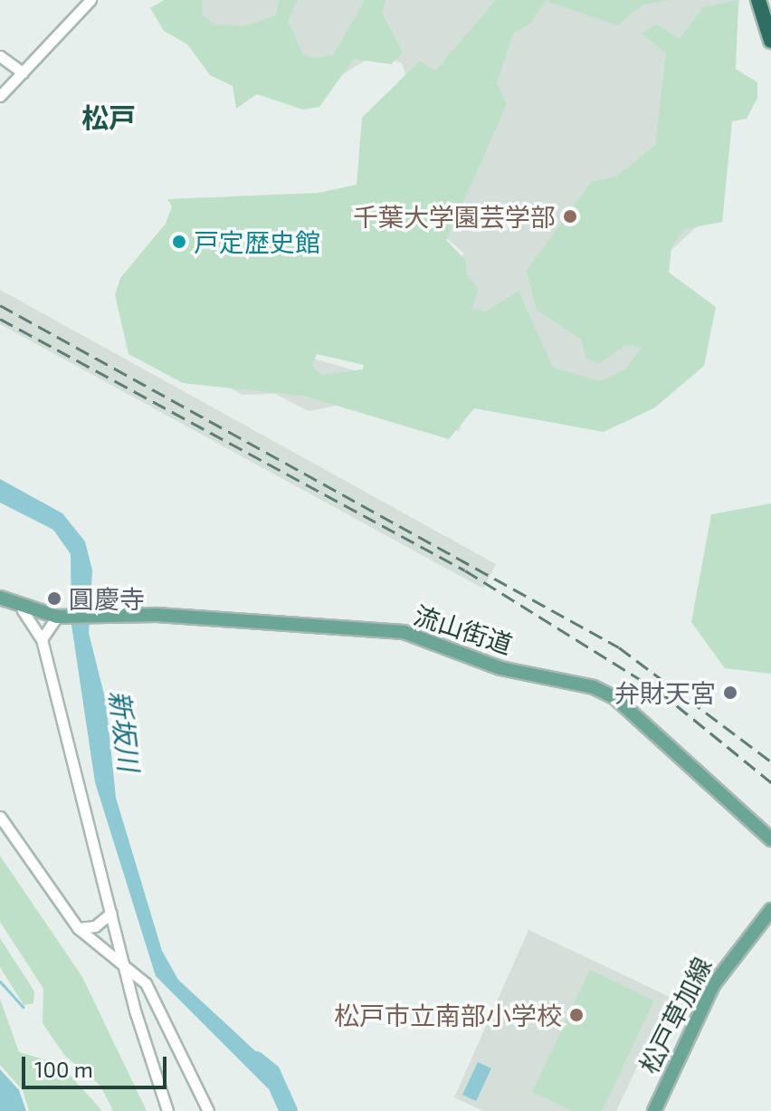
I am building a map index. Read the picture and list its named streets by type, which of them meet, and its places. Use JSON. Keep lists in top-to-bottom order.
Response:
{
  "streets": {
    "main road": ["流山街道", "松戸草加線"]
  },
  "districts": ["松戸"],
  "water": ["新坂川"],
  "places": [
    "千葉大学園芸学部",
    "戸定歴史館",
    "圓慶寺",
    "弁財天宮",
    "松戸市立南部小学校"
  ],
  "scale_bar": "100 m"
}
